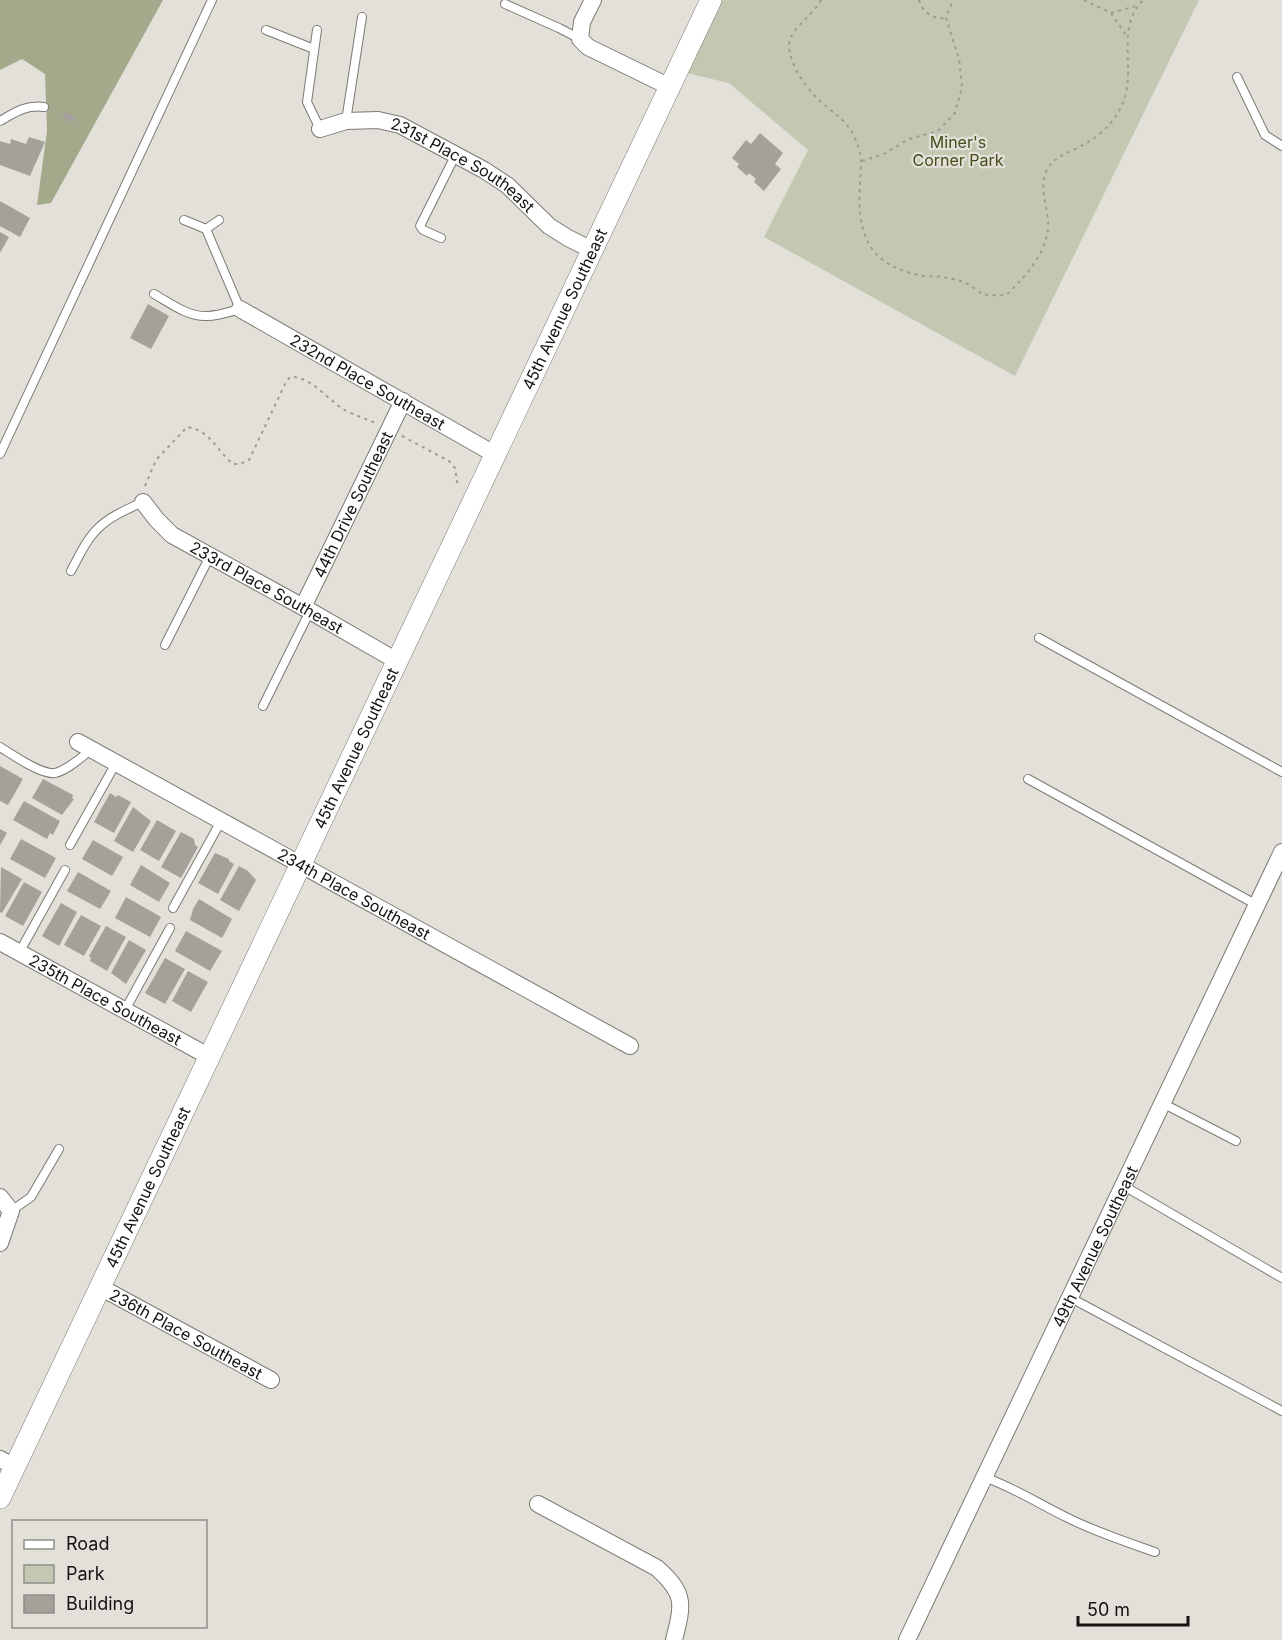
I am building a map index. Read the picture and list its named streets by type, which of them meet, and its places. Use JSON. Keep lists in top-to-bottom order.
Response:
{
  "streets": {
    "street": [
      "231st Place Southeast",
      "45th Avenue Southeast",
      "232nd Place Southeast",
      "44th Drive Southeast",
      "233rd Place Southeast",
      "234th Place Southeast",
      "235th Place Southeast",
      "49th Avenue Southeast",
      "236th Place Southeast"
    ]
  },
  "crossings": [
    ["231st Place Southeast", "45th Avenue Southeast"],
    ["45th Avenue Southeast", "232nd Place Southeast"],
    ["45th Avenue Southeast", "233rd Place Southeast"],
    ["45th Avenue Southeast", "234th Place Southeast"],
    ["45th Avenue Southeast", "235th Place Southeast"],
    ["45th Avenue Southeast", "236th Place Southeast"],
    ["232nd Place Southeast", "44th Drive Southeast"],
    ["44th Drive Southeast", "233rd Place Southeast"]
  ],
  "parks": ["Miner's Corner Park"],
  "legend": ["Road", "Park", "Building"],
  "scale_bar": "50 m"
}
